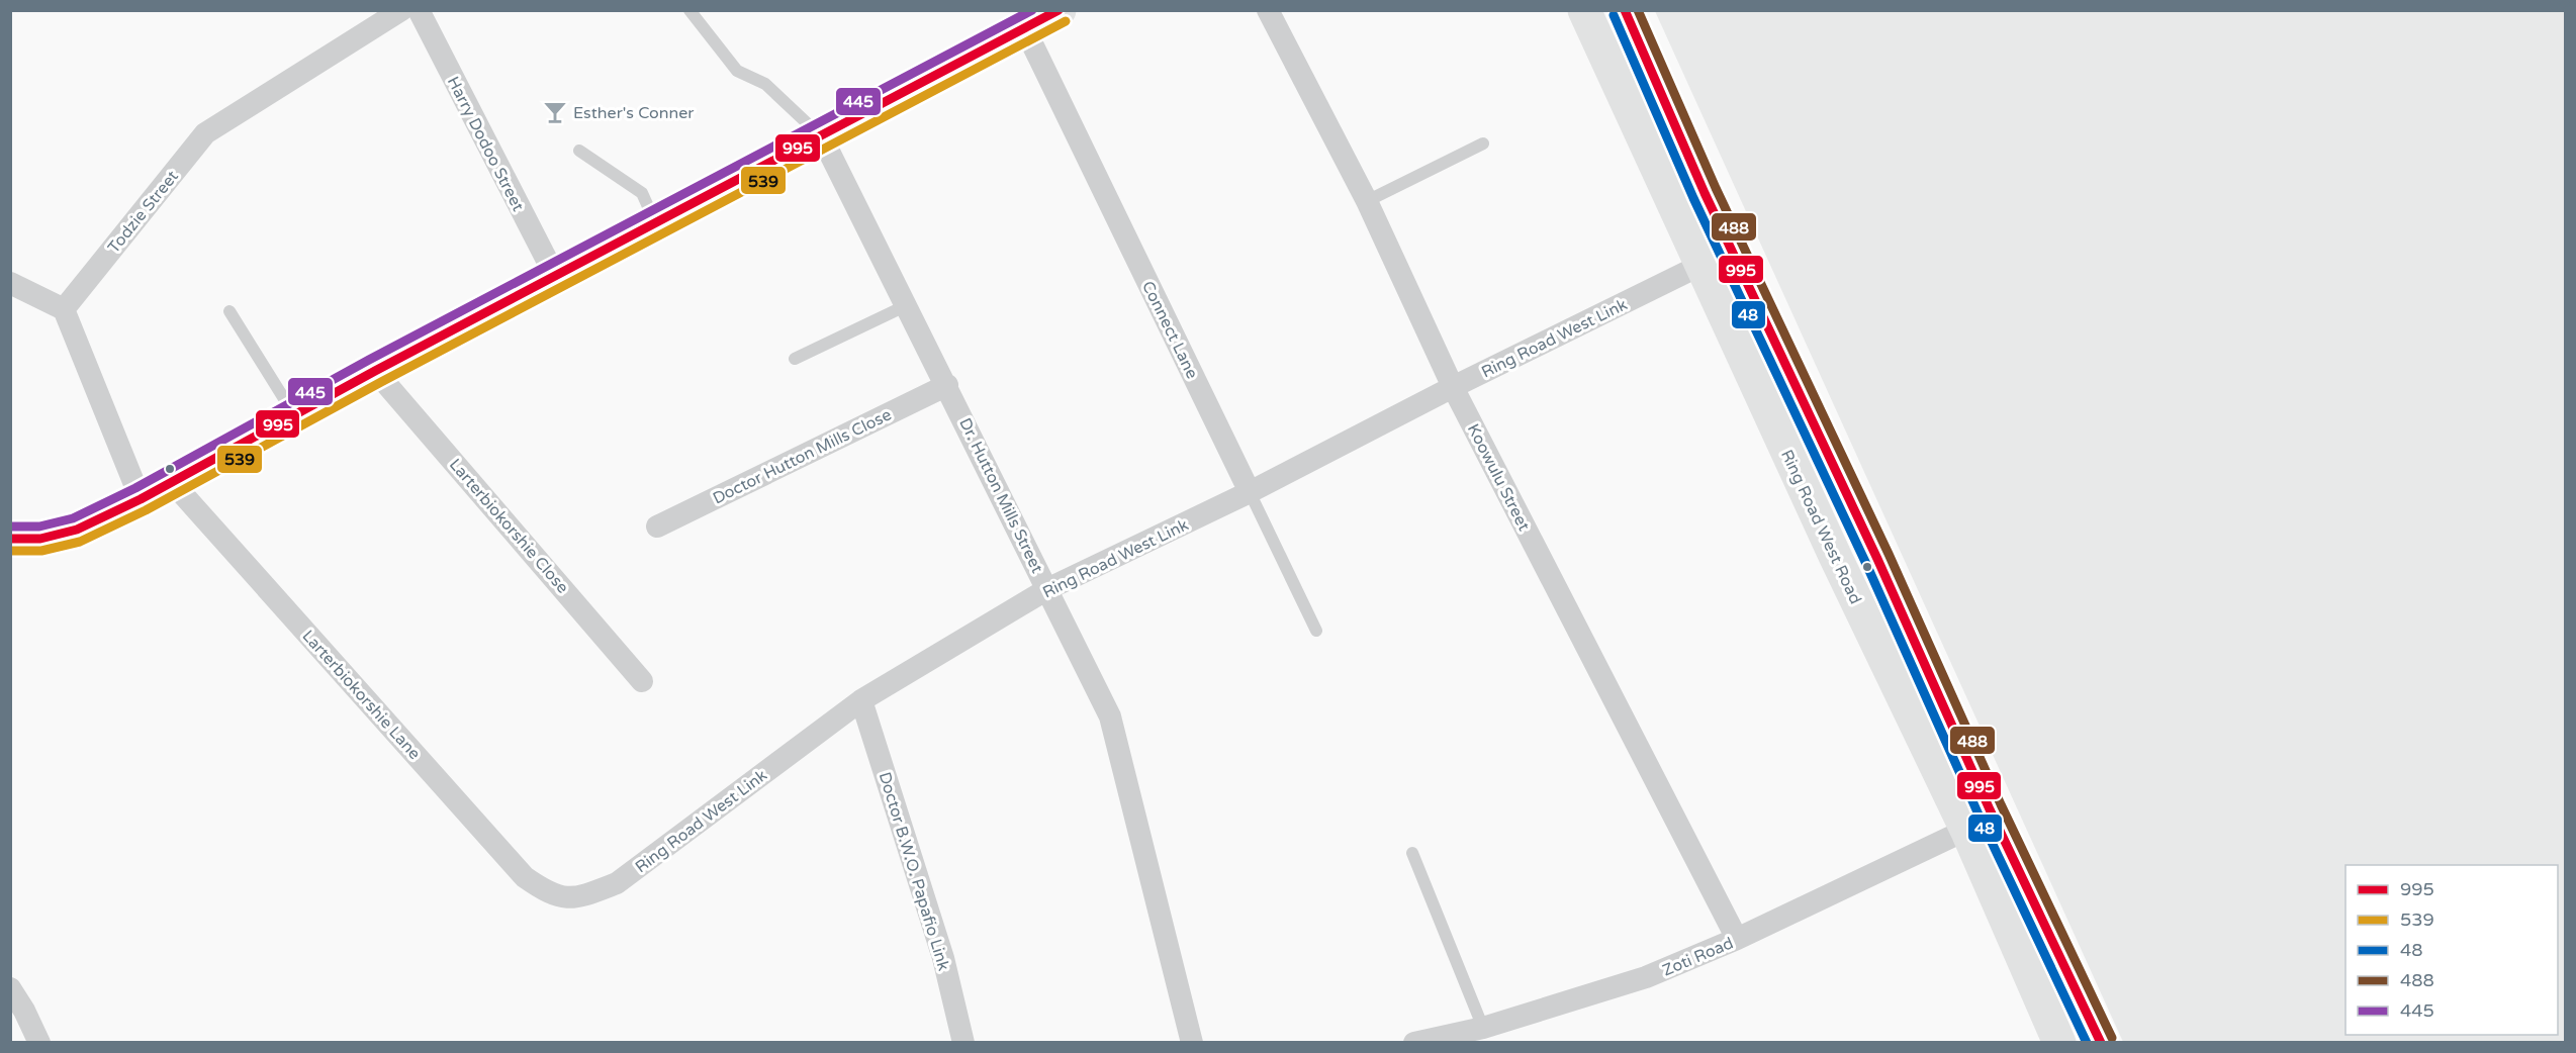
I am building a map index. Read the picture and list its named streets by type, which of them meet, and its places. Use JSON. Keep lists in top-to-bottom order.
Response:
{
  "streets": {
    "main road": ["Ring Road West Road"],
    "street": [
      "Harry Dodoo Street",
      "Todzie Street",
      "Connect Lane",
      "Ring Road West Link",
      "Doctor Hutton Mills Close",
      "Koowulu Street",
      "Dr. Hutton Mills Street",
      "Larterbiokorshie Close",
      "Larterbiokorshie Lane",
      "Doctor B.W.O. Papafio Link",
      "Zoti Road"
    ]
  },
  "crossings": [
    ["Connect Lane", "Ring Road West Link"],
    ["Ring Road West Link", "Koowulu Street"],
    ["Ring Road West Link", "Dr. Hutton Mills Street"],
    ["Ring Road West Link", "Ring Road West Road"],
    ["Ring Road West Link", "Larterbiokorshie Lane"],
    ["Ring Road West Link", "Doctor B.W.O. Papafio Link"],
    ["Doctor Hutton Mills Close", "Dr. Hutton Mills Street"],
    ["Koowulu Street", "Zoti Road"],
    ["Ring Road West Road", "Zoti Road"]
  ],
  "places": {
    "bar": ["Esther's Conner"]
  },
  "lines": [
    "transit line 995",
    "transit line 488",
    "transit line 445",
    "transit line 48",
    "transit line 539"
  ],
  "legend": [
    "995",
    "539",
    "48",
    "488",
    "445"
  ]
}
